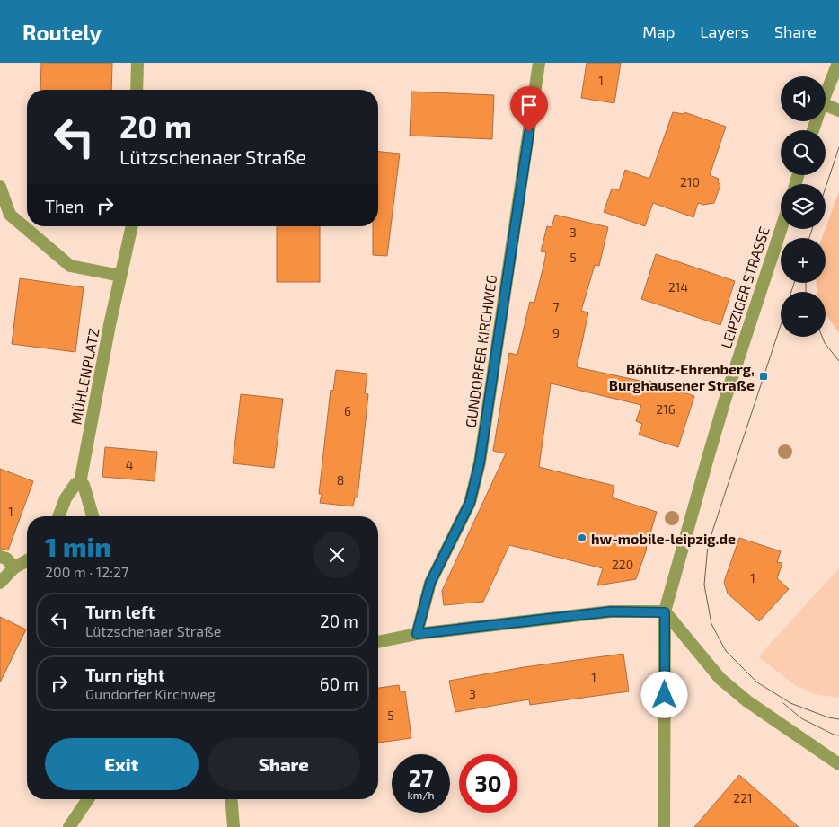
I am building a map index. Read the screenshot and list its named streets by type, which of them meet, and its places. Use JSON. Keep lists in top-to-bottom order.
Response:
{
  "streets": {
    "street": ["LEIPZIGER STRASSE", "GUNDORFER KIRCHWEG", "MÜHLENPLATZ"]
  },
  "places": {
    "transit": ["Böhlitz-Ehrenberg, Burghausener Straße"],
    "other": ["hw-mobile-leipzig.de"]
  },
  "house_numbers": [
    "1",
    "210",
    "3",
    "5",
    "214",
    "7",
    "9",
    "216",
    "6",
    "4",
    "8",
    "1",
    "220",
    "1",
    "1",
    "3",
    "5",
    "221"
  ],
  "page": {
    "header": "Routely",
    "nav": ["Map", "Layers", "Share"],
    "map_buttons": ["+", "−"],
    "turn": ["20 m", "Lützschenaer Straße"],
    "then": "Then",
    "heading": ["1 min", "200 m · 12:27"],
    "list": [
      {
        "name": "Turn left",
        "note": "Lützschenaer Straße",
        "value": "20 m"
      },
      {
        "name": "Turn right",
        "note": "Gundorfer Kirchweg",
        "value": "60 m"
      }
    ],
    "buttons": ["Exit", "Share"],
    "speed": "27 km/h",
    "limit": "30"
  }
}
